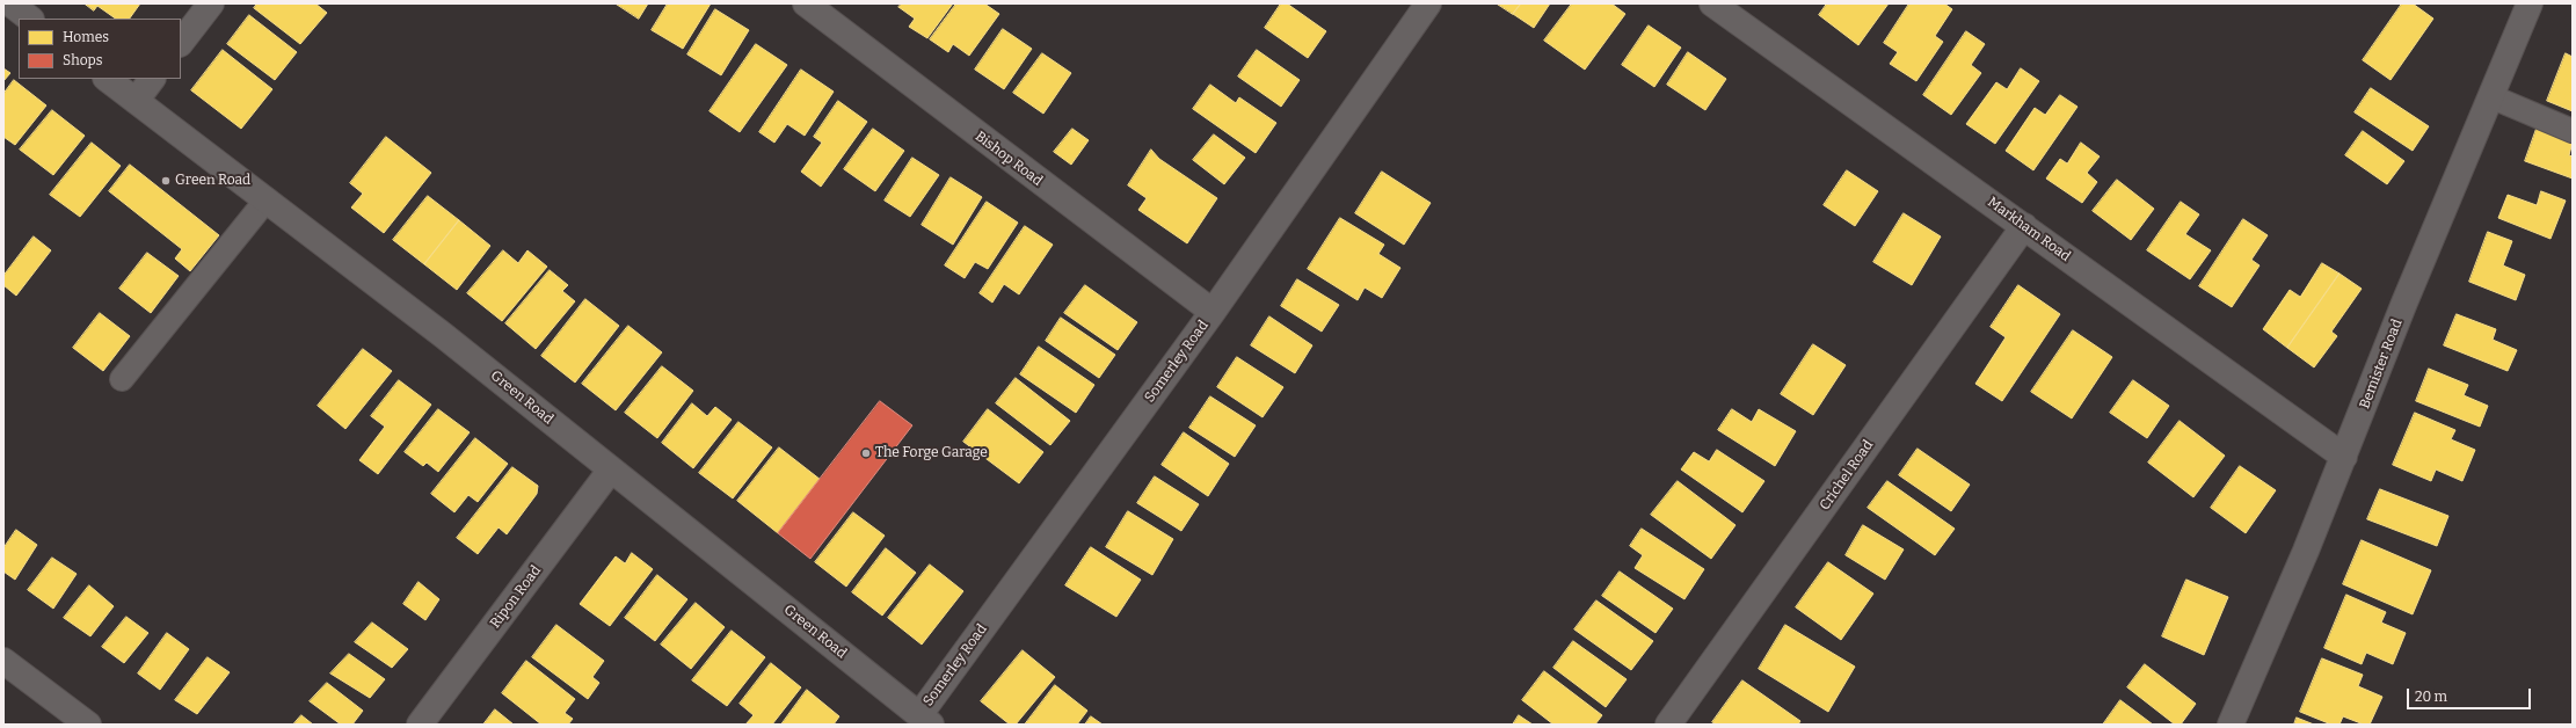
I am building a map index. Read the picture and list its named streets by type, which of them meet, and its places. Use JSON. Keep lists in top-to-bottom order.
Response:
{
  "streets": {
    "street": [
      "Bishop Road",
      "Markham Road",
      "Somerley Road",
      "Bemister Road",
      "Green Road",
      "Crichel Road",
      "Ripon Road"
    ]
  },
  "crossings": [
    ["Bishop Road", "Somerley Road"],
    ["Markham Road", "Bemister Road"],
    ["Markham Road", "Crichel Road"],
    ["Somerley Road", "Green Road"],
    ["Green Road", "Ripon Road"]
  ],
  "places": ["Green Road", "The Forge Garage"],
  "legend": ["Homes", "Shops"],
  "scale_bar": "20 m"
}
